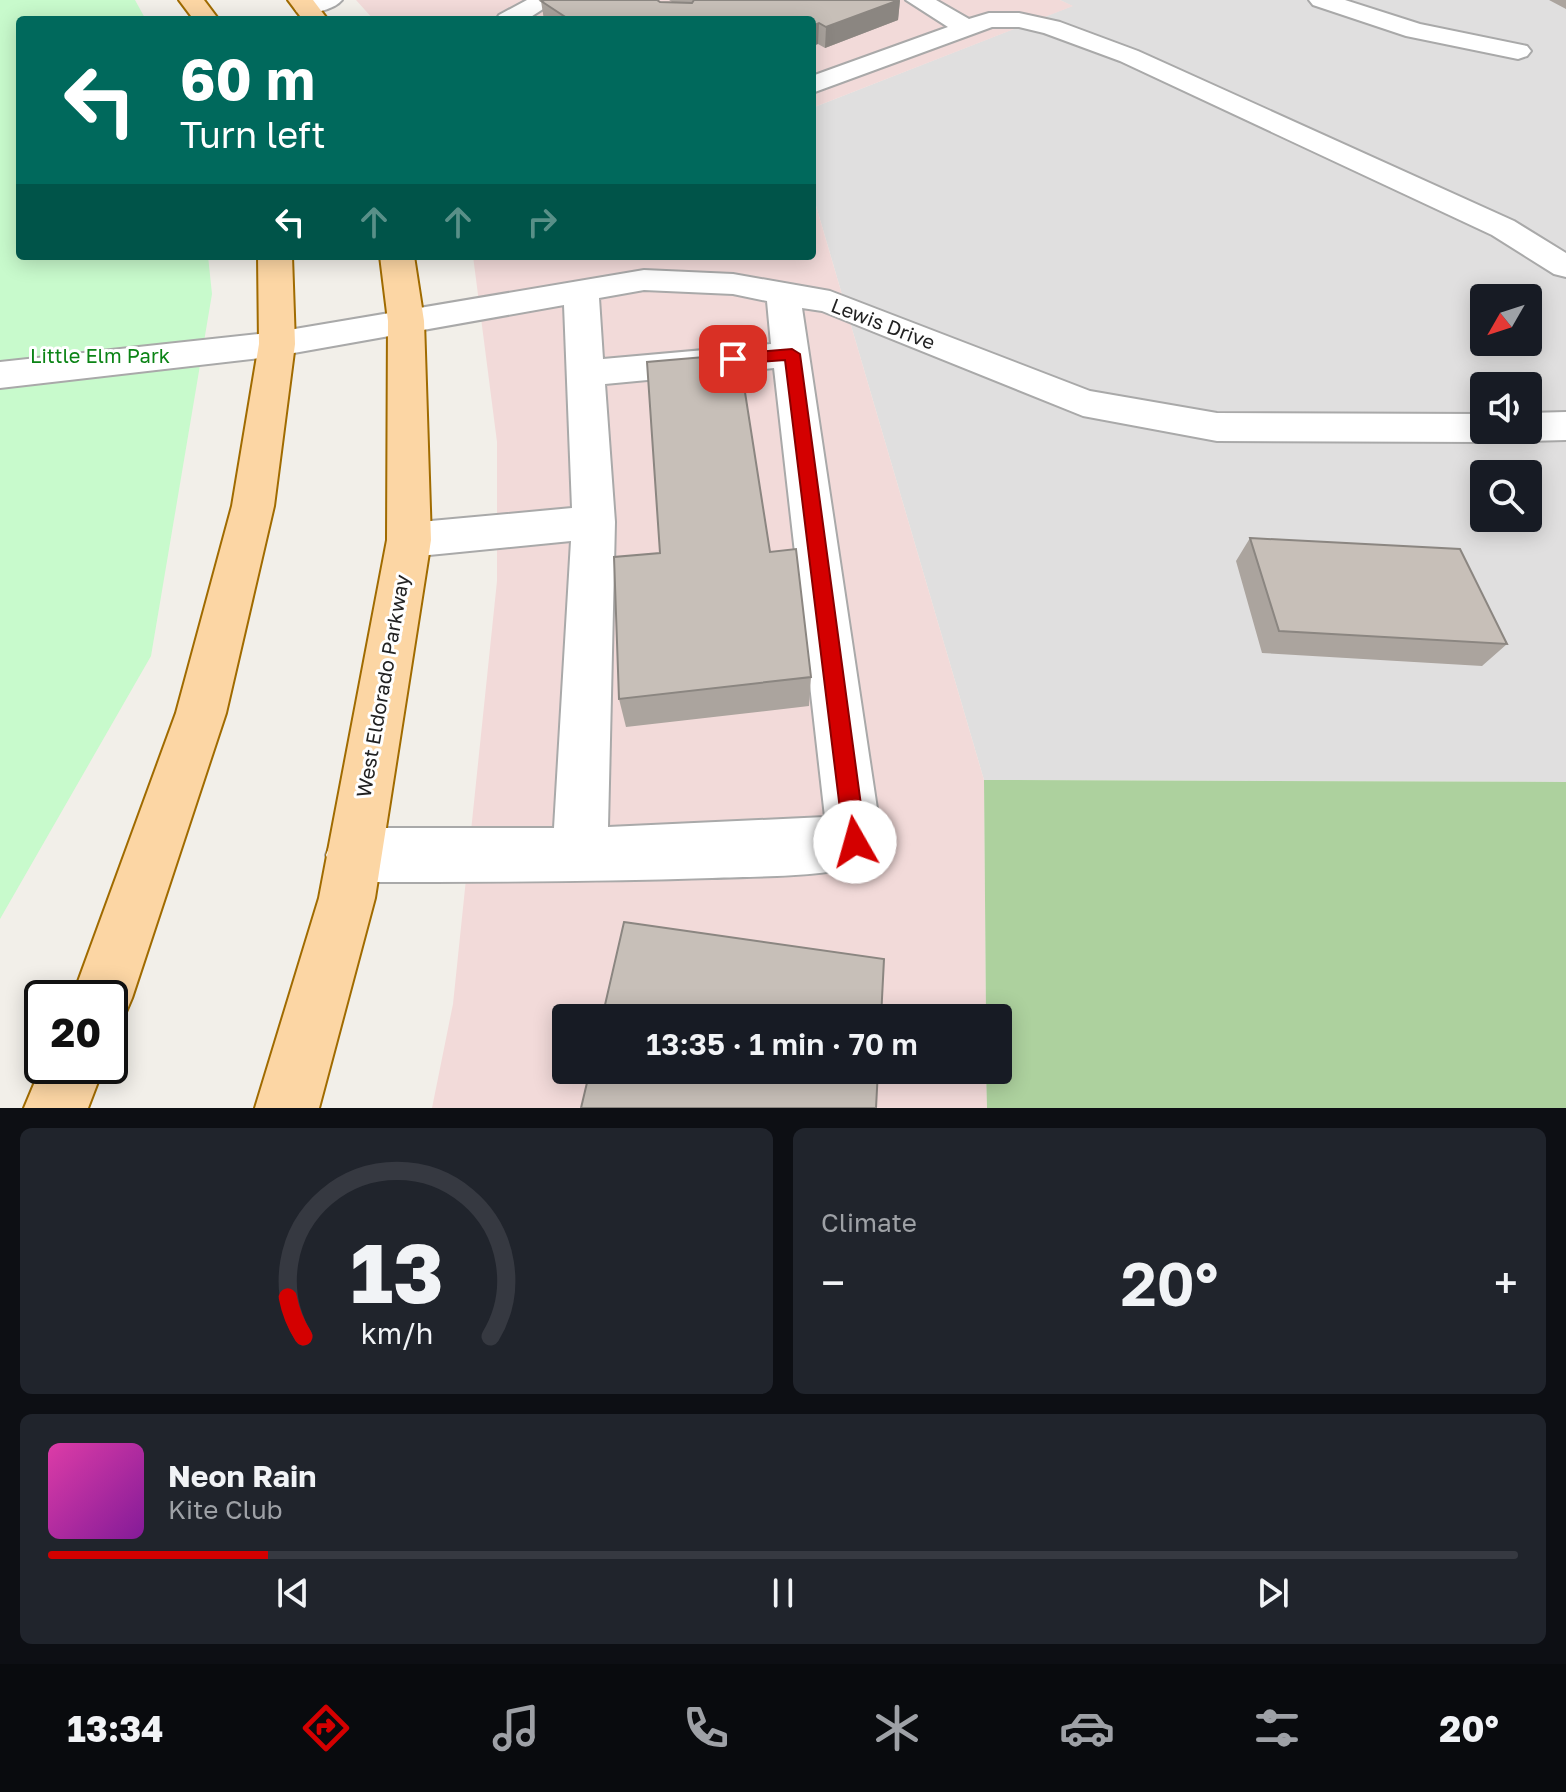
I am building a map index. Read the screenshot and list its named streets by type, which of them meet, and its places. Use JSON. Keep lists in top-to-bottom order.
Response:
{
  "streets": {
    "main road": ["West Eldorado Parkway"],
    "street": ["Lewis Drive"]
  },
  "crossings": [
    ["Lewis Drive", "West Eldorado Parkway"]
  ],
  "parks": ["Little Elm Park"],
  "north": "bottom left",
  "page": {
    "turn": ["60 m", "Turn left"],
    "limit": "20",
    "trip": "13:35 · 1 min · 70 m",
    "tile": "Climate",
    "heat": ["−", "20°", "+"],
    "song": ["Neon Rain", "Kite Club"],
    "tabs": ["13:34", "20°"],
    "gauge": ["13", "km/h"]
  }
}
